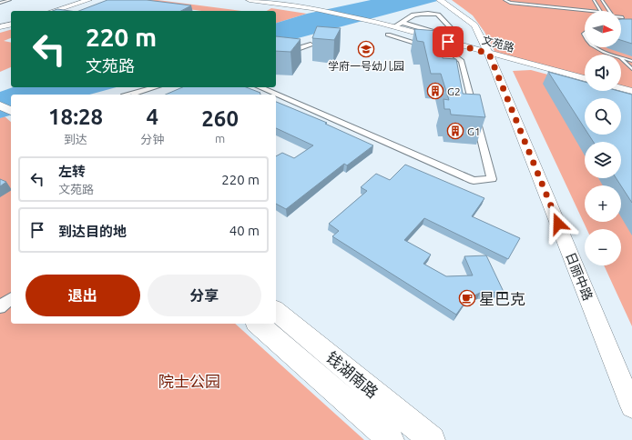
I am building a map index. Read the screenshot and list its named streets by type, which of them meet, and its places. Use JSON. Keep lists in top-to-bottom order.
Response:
{
  "streets": {
    "main road": ["钱湖南路"],
    "street": ["文苑路", "日丽中路"]
  },
  "crossings": [
    ["文苑路", "日丽中路"]
  ],
  "parks": ["院士公园"],
  "places": {
    "school or university": ["学府一号幼儿园"],
    "building": ["G2", "G1"],
    "cafe": ["星巴克"]
  },
  "north": "right",
  "page": {
    "map_buttons": ["+", "−"],
    "turn": ["220 m", "文苑路"],
    "eta": [
      "18:28",
      "到达",
      "4",
      "分钟",
      "260",
      "m"
    ],
    "list": [
      {
        "name": "左转",
        "note": "文苑路",
        "value": "220 m"
      },
      {
        "name": "到达目的地",
        "value": "40 m"
      }
    ],
    "buttons": ["退出", "分享"]
  }
}
